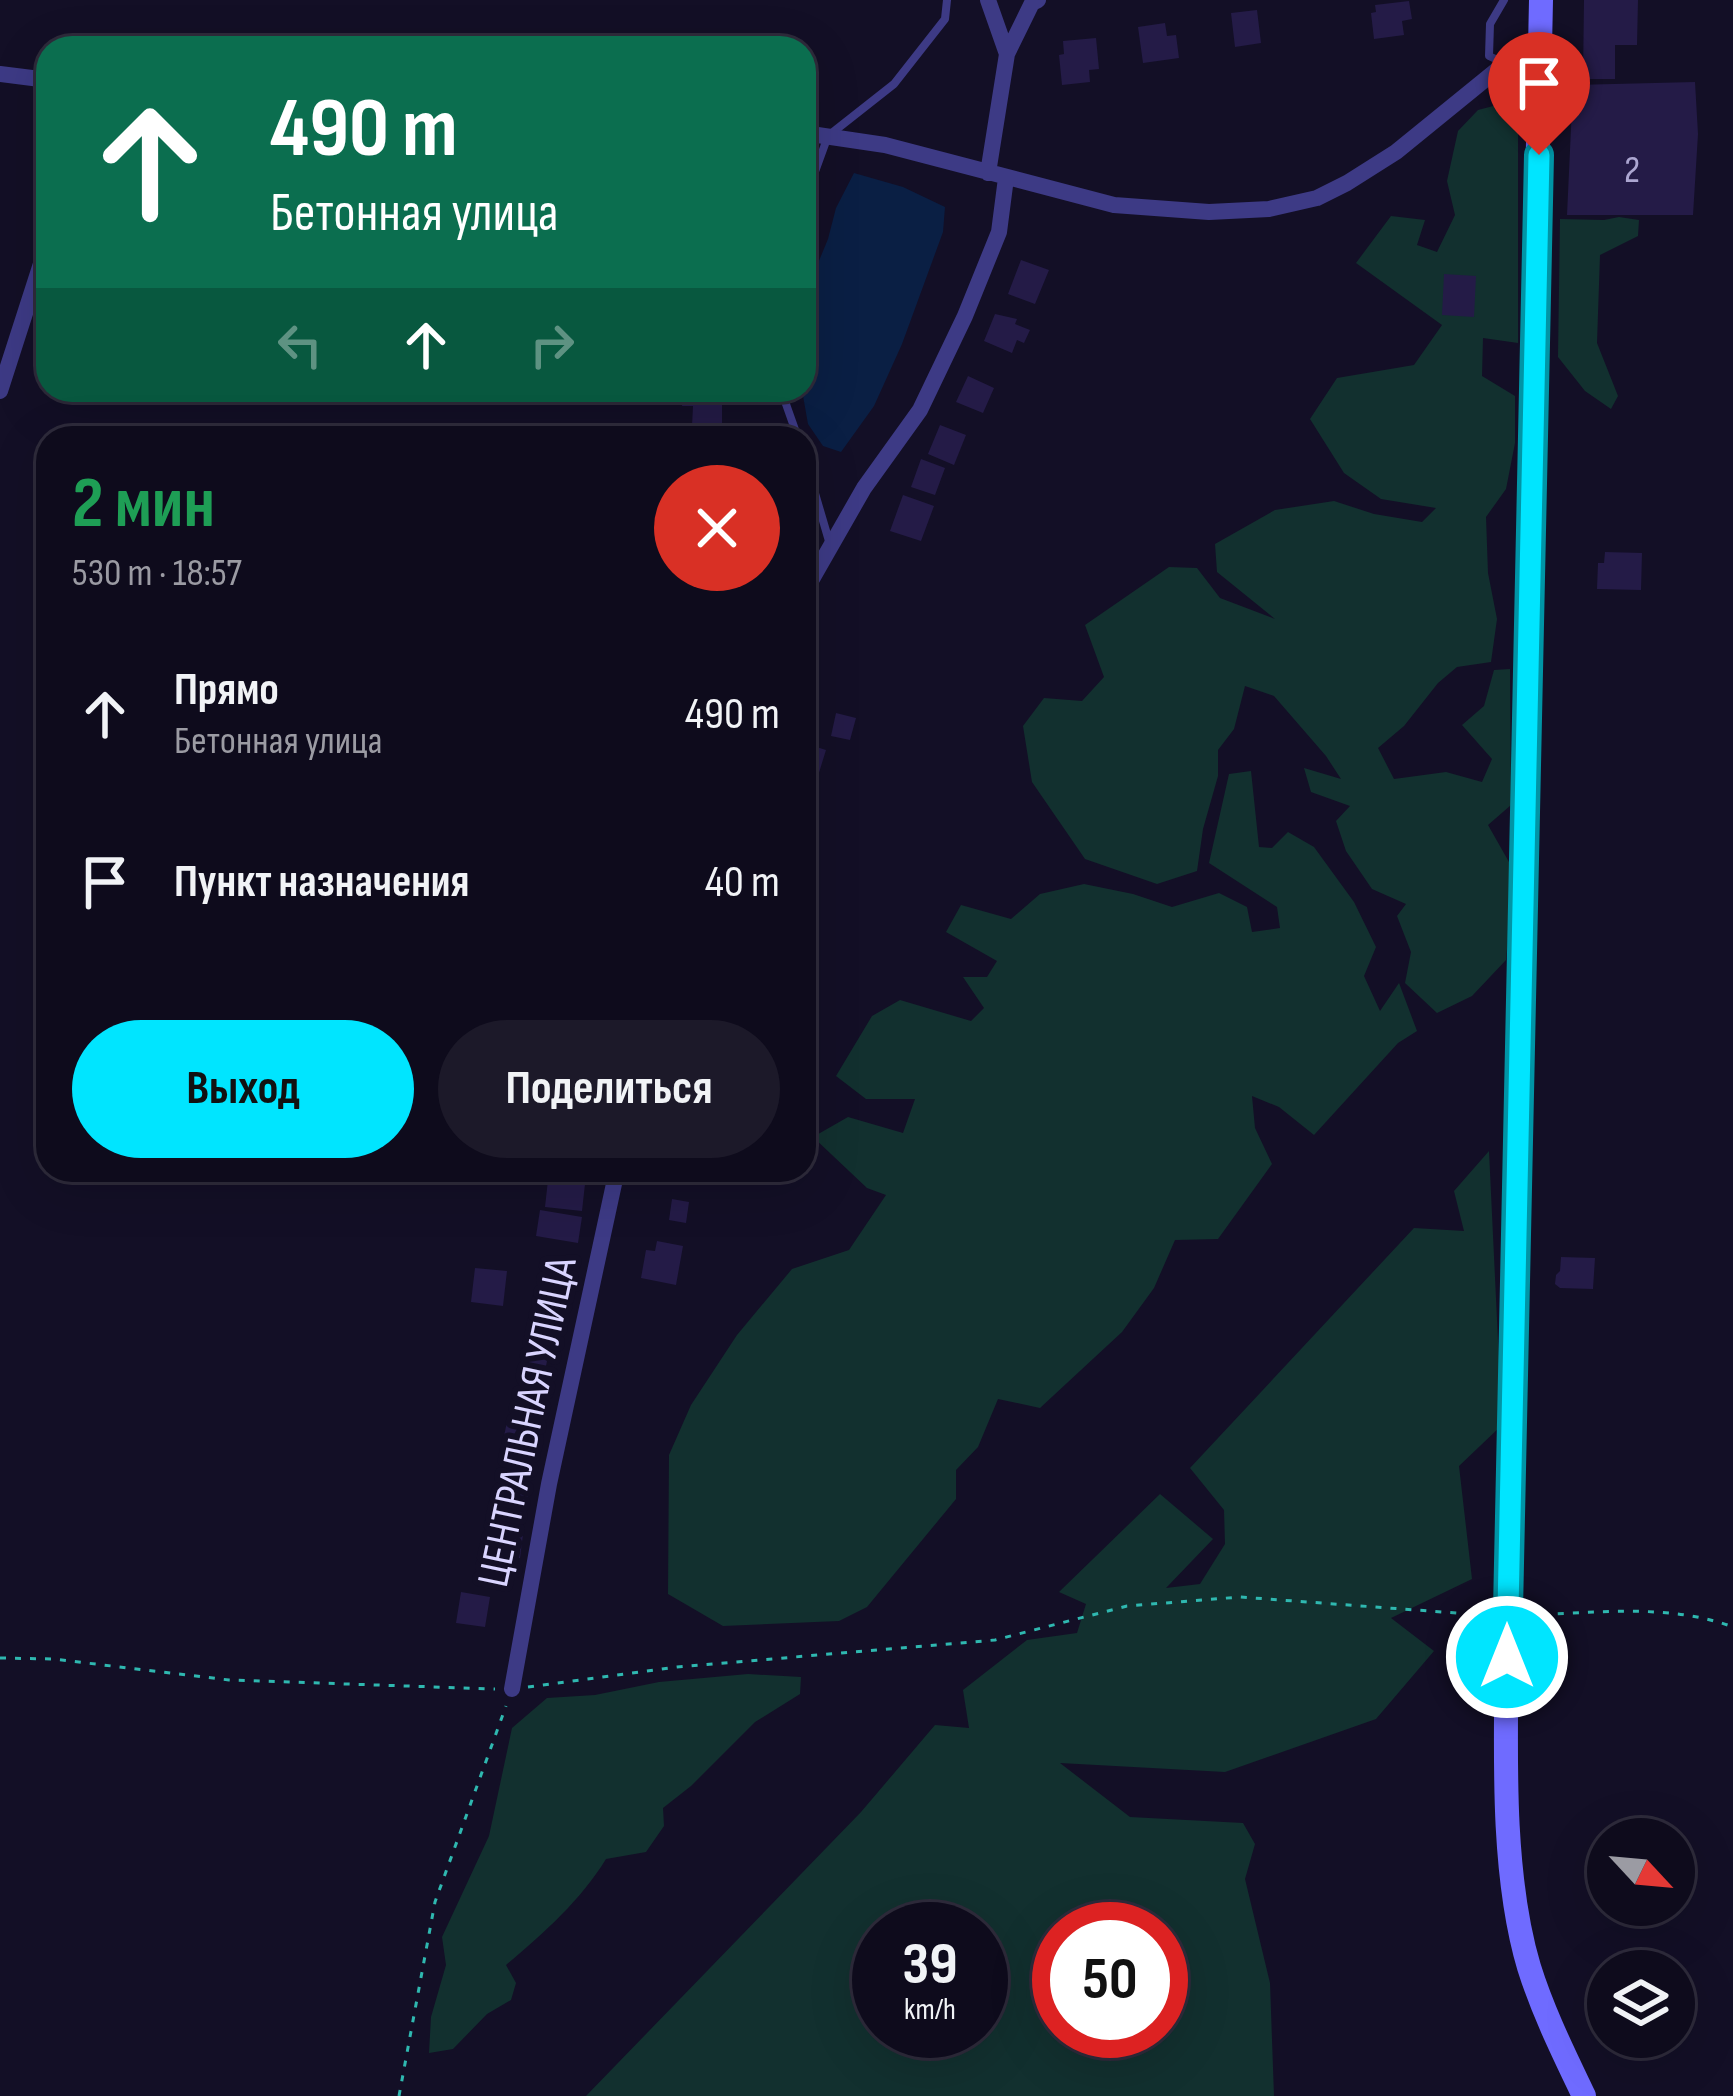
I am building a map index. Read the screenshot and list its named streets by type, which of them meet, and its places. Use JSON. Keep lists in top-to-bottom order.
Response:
{
  "streets": {
    "street": ["ЦЕНТРАЛЬНАЯ УЛИЦА"]
  },
  "house_numbers": ["2"],
  "north": "bottom right",
  "page": {
    "turn": ["490 m", "Бетонная улица"],
    "heading": ["2 мин", "530 m · 18:57"],
    "list": [
      {
        "name": "Прямо",
        "note": "Бетонная улица",
        "value": "490 m"
      },
      {
        "name": "Пункт назначения",
        "value": "40 m"
      }
    ],
    "buttons": ["Выход", "Поделиться"],
    "speed": "39 km/h",
    "limit": "50"
  }
}
